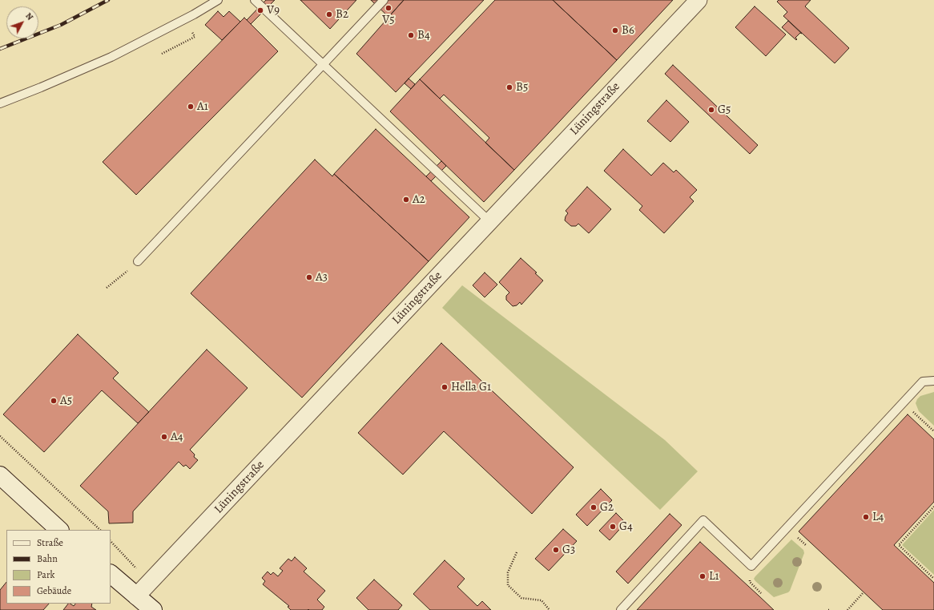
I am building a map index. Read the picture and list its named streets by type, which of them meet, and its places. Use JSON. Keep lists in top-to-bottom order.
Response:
{
  "streets": {
    "street": ["Lüningstraße"]
  },
  "places": [
    "V5",
    "V9",
    "B2",
    "B6",
    "B4",
    "B5",
    "A1",
    "G5",
    "A2",
    "A3",
    "Hella G1",
    "A5",
    "A4",
    "G2",
    "L4",
    "G4",
    "G3",
    "L1"
  ],
  "legend": [
    "Straße",
    "Bahn",
    "Park",
    "Gebäude"
  ],
  "north": "top right"
}
